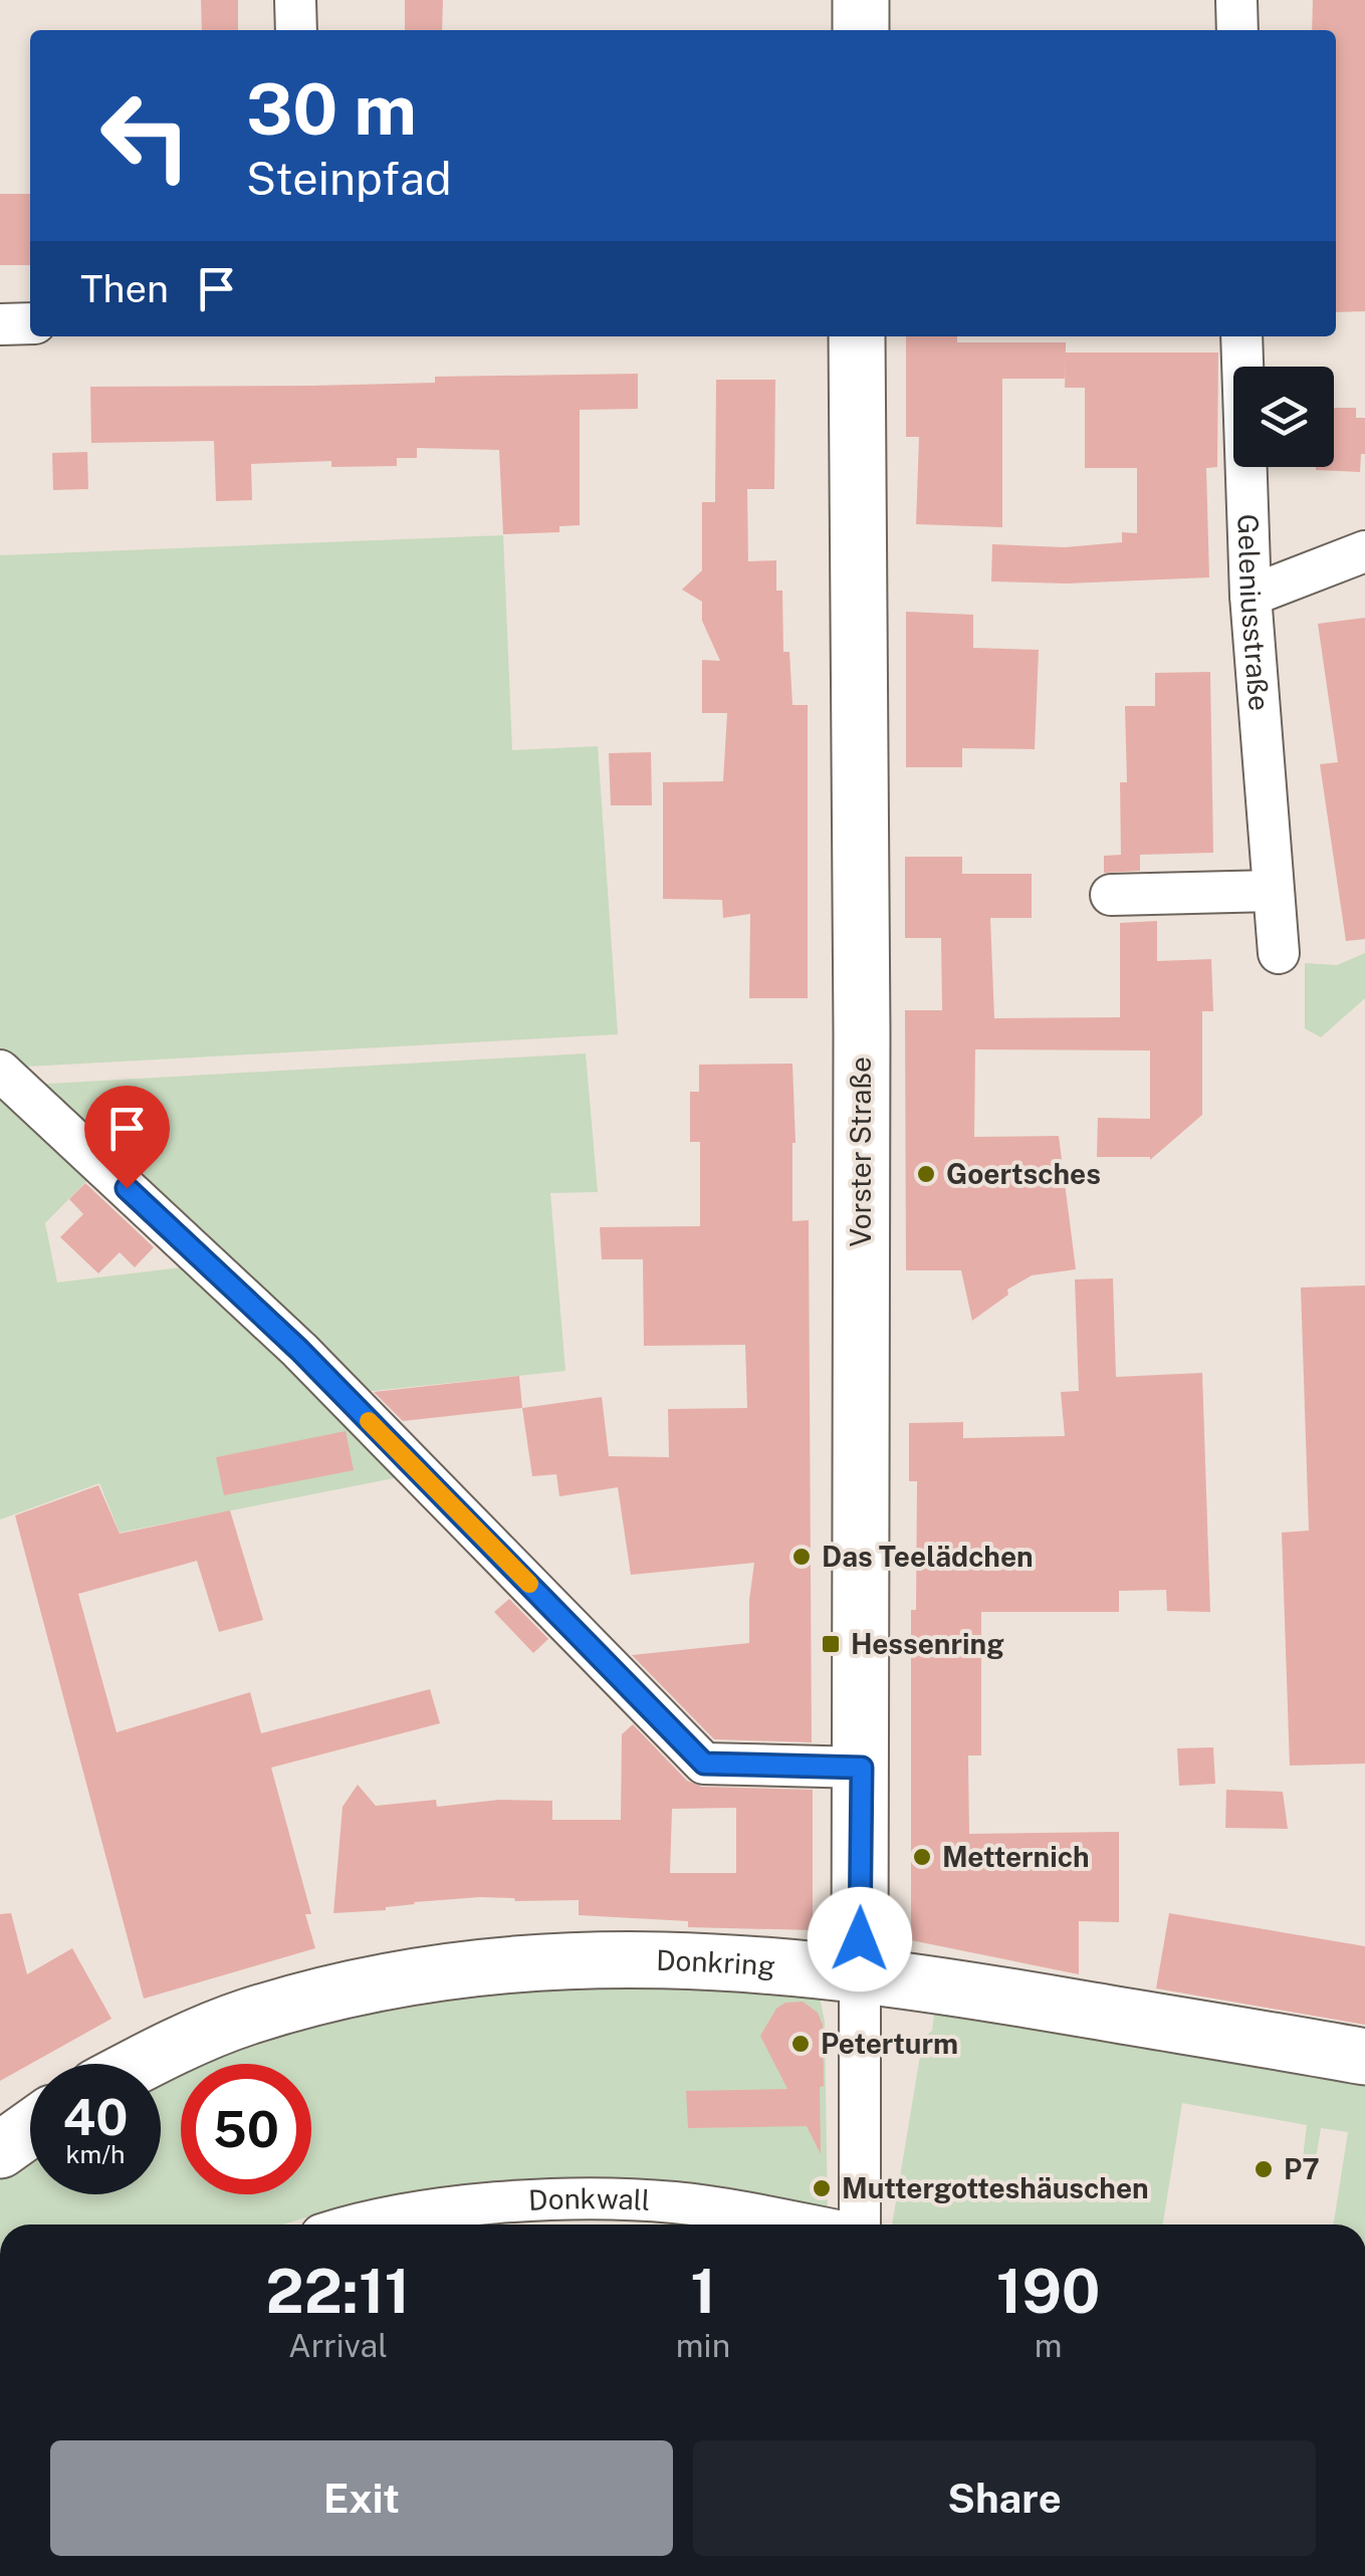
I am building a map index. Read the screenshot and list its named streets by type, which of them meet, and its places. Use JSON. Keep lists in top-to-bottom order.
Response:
{
  "streets": {
    "main road": ["Vorster Straße", "Donkring"],
    "street": ["Geleniusstraße", "Donkwall"]
  },
  "crossings": [
    ["Vorster Straße", "Donkring"]
  ],
  "places": {
    "other": [
      "Goertsches",
      "Das Teelädchen",
      "Metternich",
      "Peterturm",
      "P7",
      "Muttergotteshäuschen"
    ],
    "transit": ["Hessenring"]
  },
  "page": {
    "turn": ["30 m", "Steinpfad"],
    "then": "Then",
    "speed": "40 km/h",
    "limit": "50",
    "eta": [
      "22:11",
      "Arrival",
      "1",
      "min",
      "190",
      "m"
    ],
    "buttons": ["Exit", "Share"]
  }
}
